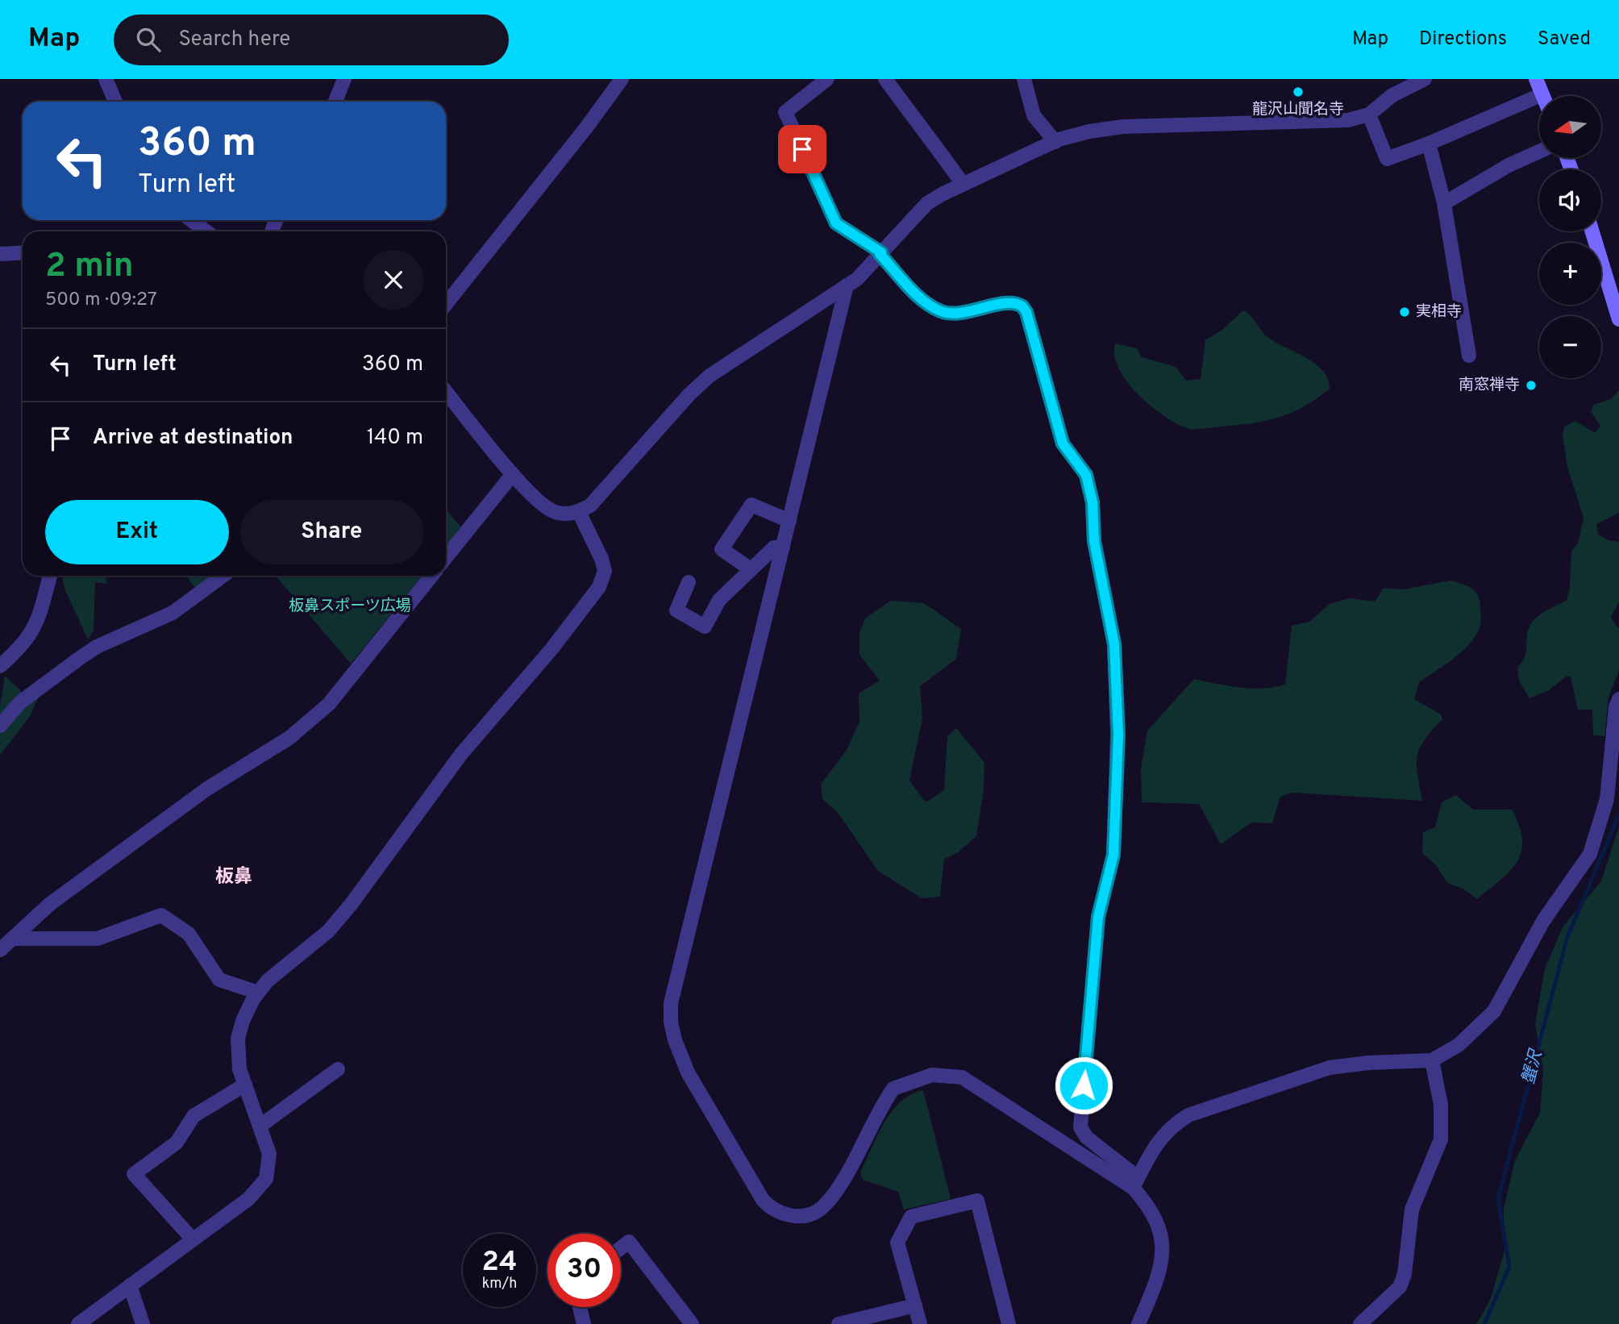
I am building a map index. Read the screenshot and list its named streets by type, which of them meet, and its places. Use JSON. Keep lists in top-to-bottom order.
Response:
{
  "districts": ["板鼻"],
  "water": ["蟹沢"],
  "parks": ["板鼻スポーツ広場"],
  "places": ["龍沢山聞名寺", "実相寺", "南窓禅寺"],
  "north": "left",
  "page": {
    "header": "Map",
    "search": "Search here",
    "nav": ["Map", "Directions", "Saved"],
    "map_buttons": ["+", "−"],
    "turn": ["360 m", "Turn left"],
    "heading": ["2 min", "500 m · 09:27"],
    "list": [
      {
        "name": "Turn left",
        "value": "360 m"
      },
      {
        "name": "Arrive at destination",
        "value": "140 m"
      }
    ],
    "buttons": ["Exit", "Share"],
    "speed": "24 km/h",
    "limit": "30"
  }
}
